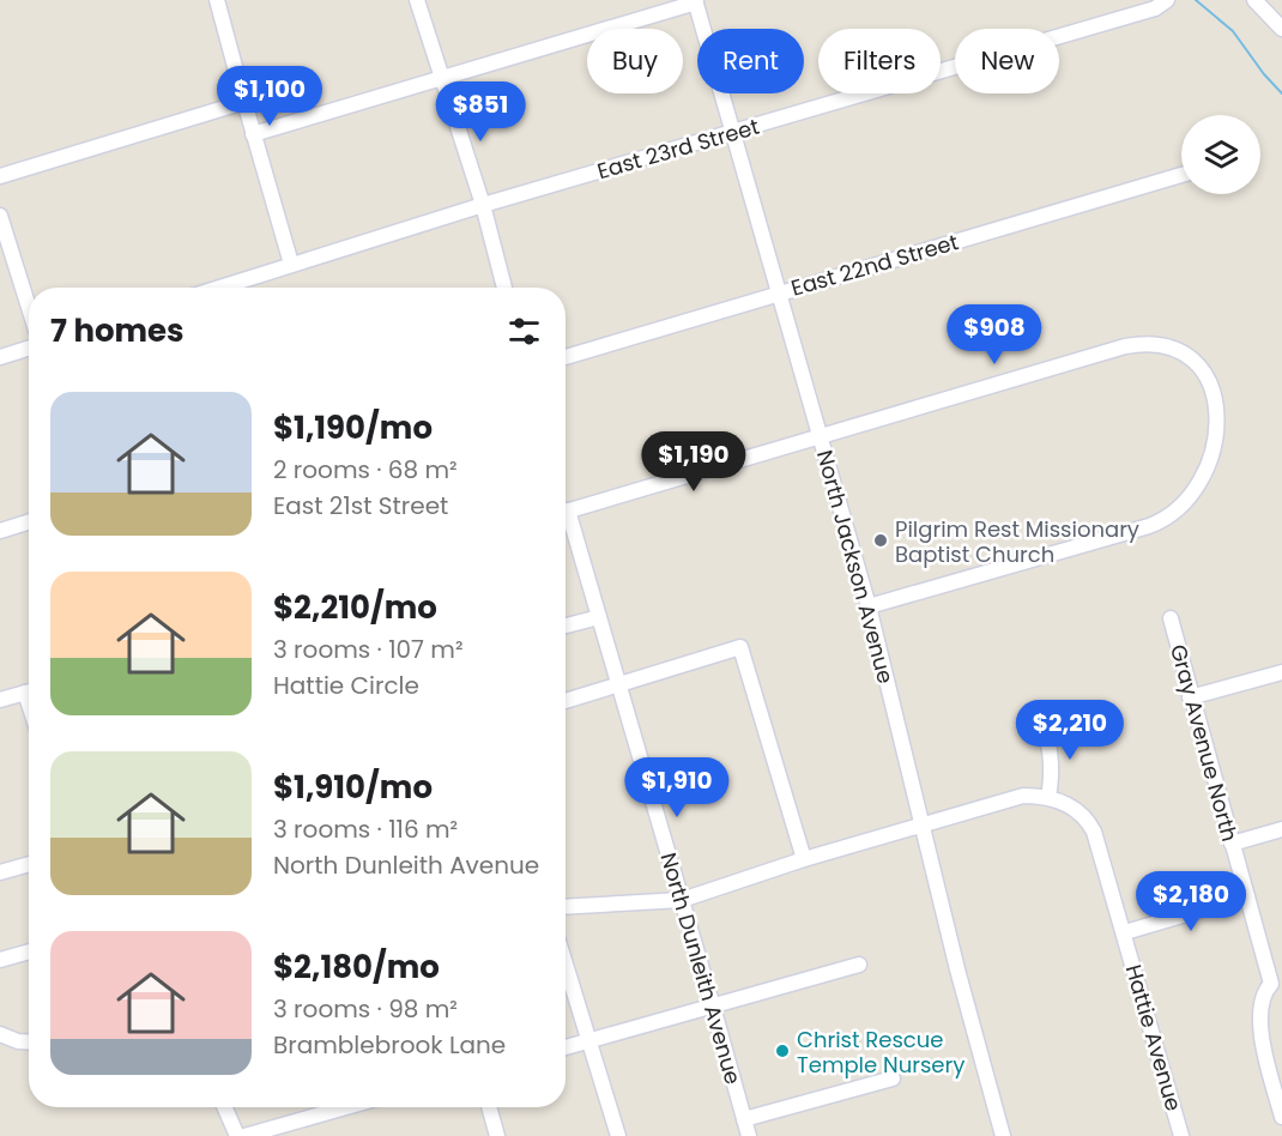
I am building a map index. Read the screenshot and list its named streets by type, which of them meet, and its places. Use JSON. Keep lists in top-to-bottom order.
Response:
{
  "streets": {
    "street": [
      "East 23rd Street",
      "East 22nd Street",
      "North Jackson Avenue",
      "Gray Avenue North",
      "North Dunleith Avenue",
      "Hattie Avenue"
    ]
  },
  "crossings": [
    ["East 23rd Street", "North Jackson Avenue"],
    ["East 22nd Street", "North Jackson Avenue"]
  ],
  "places": ["Pilgrim Rest Missionary Baptist Church", "Christ Rescue Temple Nursery"],
  "page": {
    "chip": [
      "Buy",
      "Rent",
      "Filters",
      "New"
    ],
    "price": [
      "$1,100",
      "$851",
      "$908",
      "$1,190",
      "$2,210",
      "$1,910",
      "$2,180"
    ],
    "heading": "7 homes",
    "list": [
      {
        "name": "$1,190/mo",
        "note": "2 rooms · 68 m² · East 21st Street"
      },
      {
        "name": "$2,210/mo",
        "note": "3 rooms · 107 m² · Hattie Circle"
      },
      {
        "name": "$1,910/mo",
        "note": "3 rooms · 116 m² · North Dunleith Avenue"
      },
      {
        "name": "$2,180/mo",
        "note": "3 rooms · 98 m² · Bramblebrook Lane"
      }
    ]
  }
}
